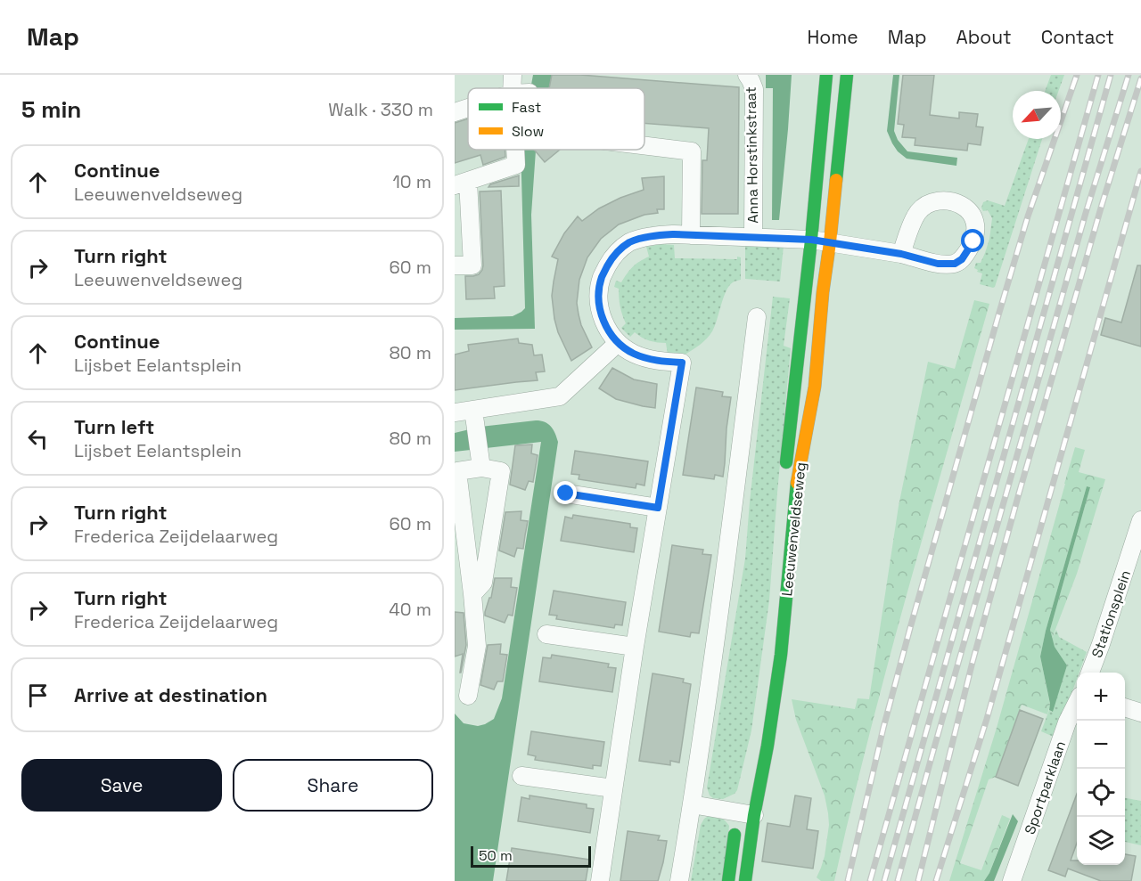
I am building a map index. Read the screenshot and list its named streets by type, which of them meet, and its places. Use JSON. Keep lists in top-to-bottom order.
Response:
{
  "streets": {
    "main road": ["Leeuwenveldseweg"],
    "street": ["Anna Horstinkstraat", "Stationsplein", "Sportparklaan"]
  },
  "legend": ["Fast", "Slow"],
  "scale_bar": "50 m",
  "north": "bottom left",
  "page": {
    "header": "Map",
    "nav": [
      "Home",
      "Map",
      "About",
      "Contact"
    ],
    "heading": ["5 min", "Walk · 330 m"],
    "list": [
      ["Continue", "Leeuwenveldseweg", "10 m"],
      ["Turn right", "Leeuwenveldseweg", "60 m"],
      ["Continue", "Lijsbet Eelantsplein", "80 m"],
      ["Turn left", "Lijsbet Eelantsplein", "80 m"],
      ["Turn right", "Frederica Zeijdelaarweg", "60 m"],
      ["Turn right", "Frederica Zeijdelaarweg", "40 m"],
      "Arrive at destination"
    ],
    "map_buttons": ["+", "−"],
    "buttons": ["Save", "Share"],
    "scale": "50 m"
  }
}
